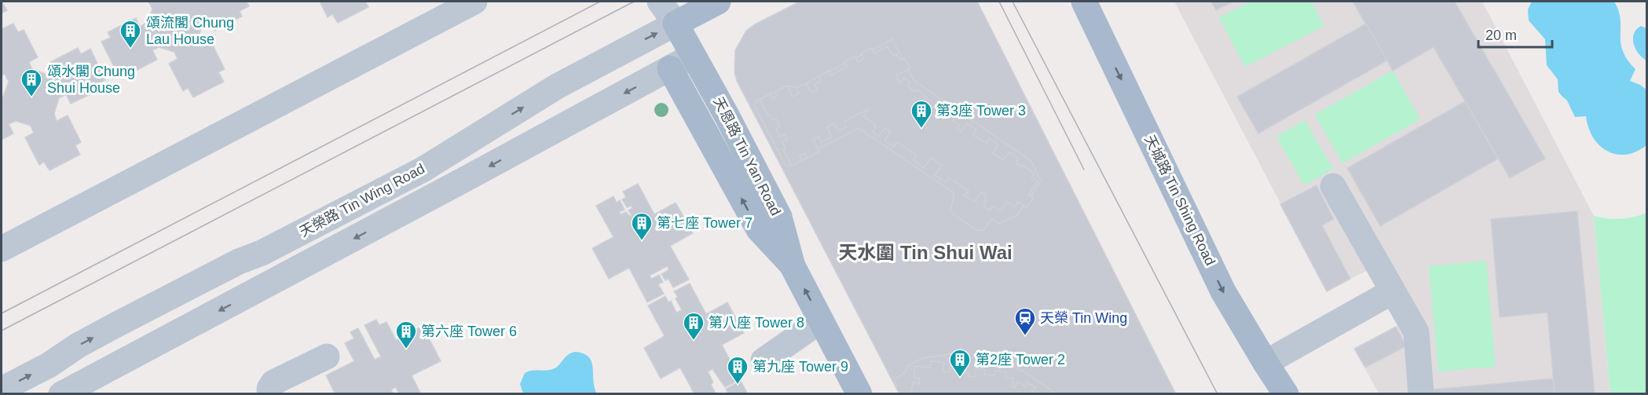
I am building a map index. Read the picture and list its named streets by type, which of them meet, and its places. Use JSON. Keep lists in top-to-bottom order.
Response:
{
  "streets": {
    "main road": ["天恩路 Tin Yan Road", "天榮路 Tin Wing Road", "天城路 Tin Shing Road"]
  },
  "crossings": [
    ["天恩路 Tin Yan Road", "天榮路 Tin Wing Road"]
  ],
  "one_way": ["天榮路 Tin Wing Road", "天城路 Tin Shing Road"],
  "districts": ["天水圍 Tin Shui Wai"],
  "places": {
    "building": [
      "頌流閣 Chung Lau House",
      "頌水閣 Chung Shui House",
      "第3座 Tower 3",
      "第七座 Tower 7",
      "第八座 Tower 8",
      "第六座 Tower 6",
      "第2座 Tower 2",
      "第九座 Tower 9"
    ],
    "station": ["天榮 Tin Wing"]
  },
  "scale_bar": "20 m"
}
